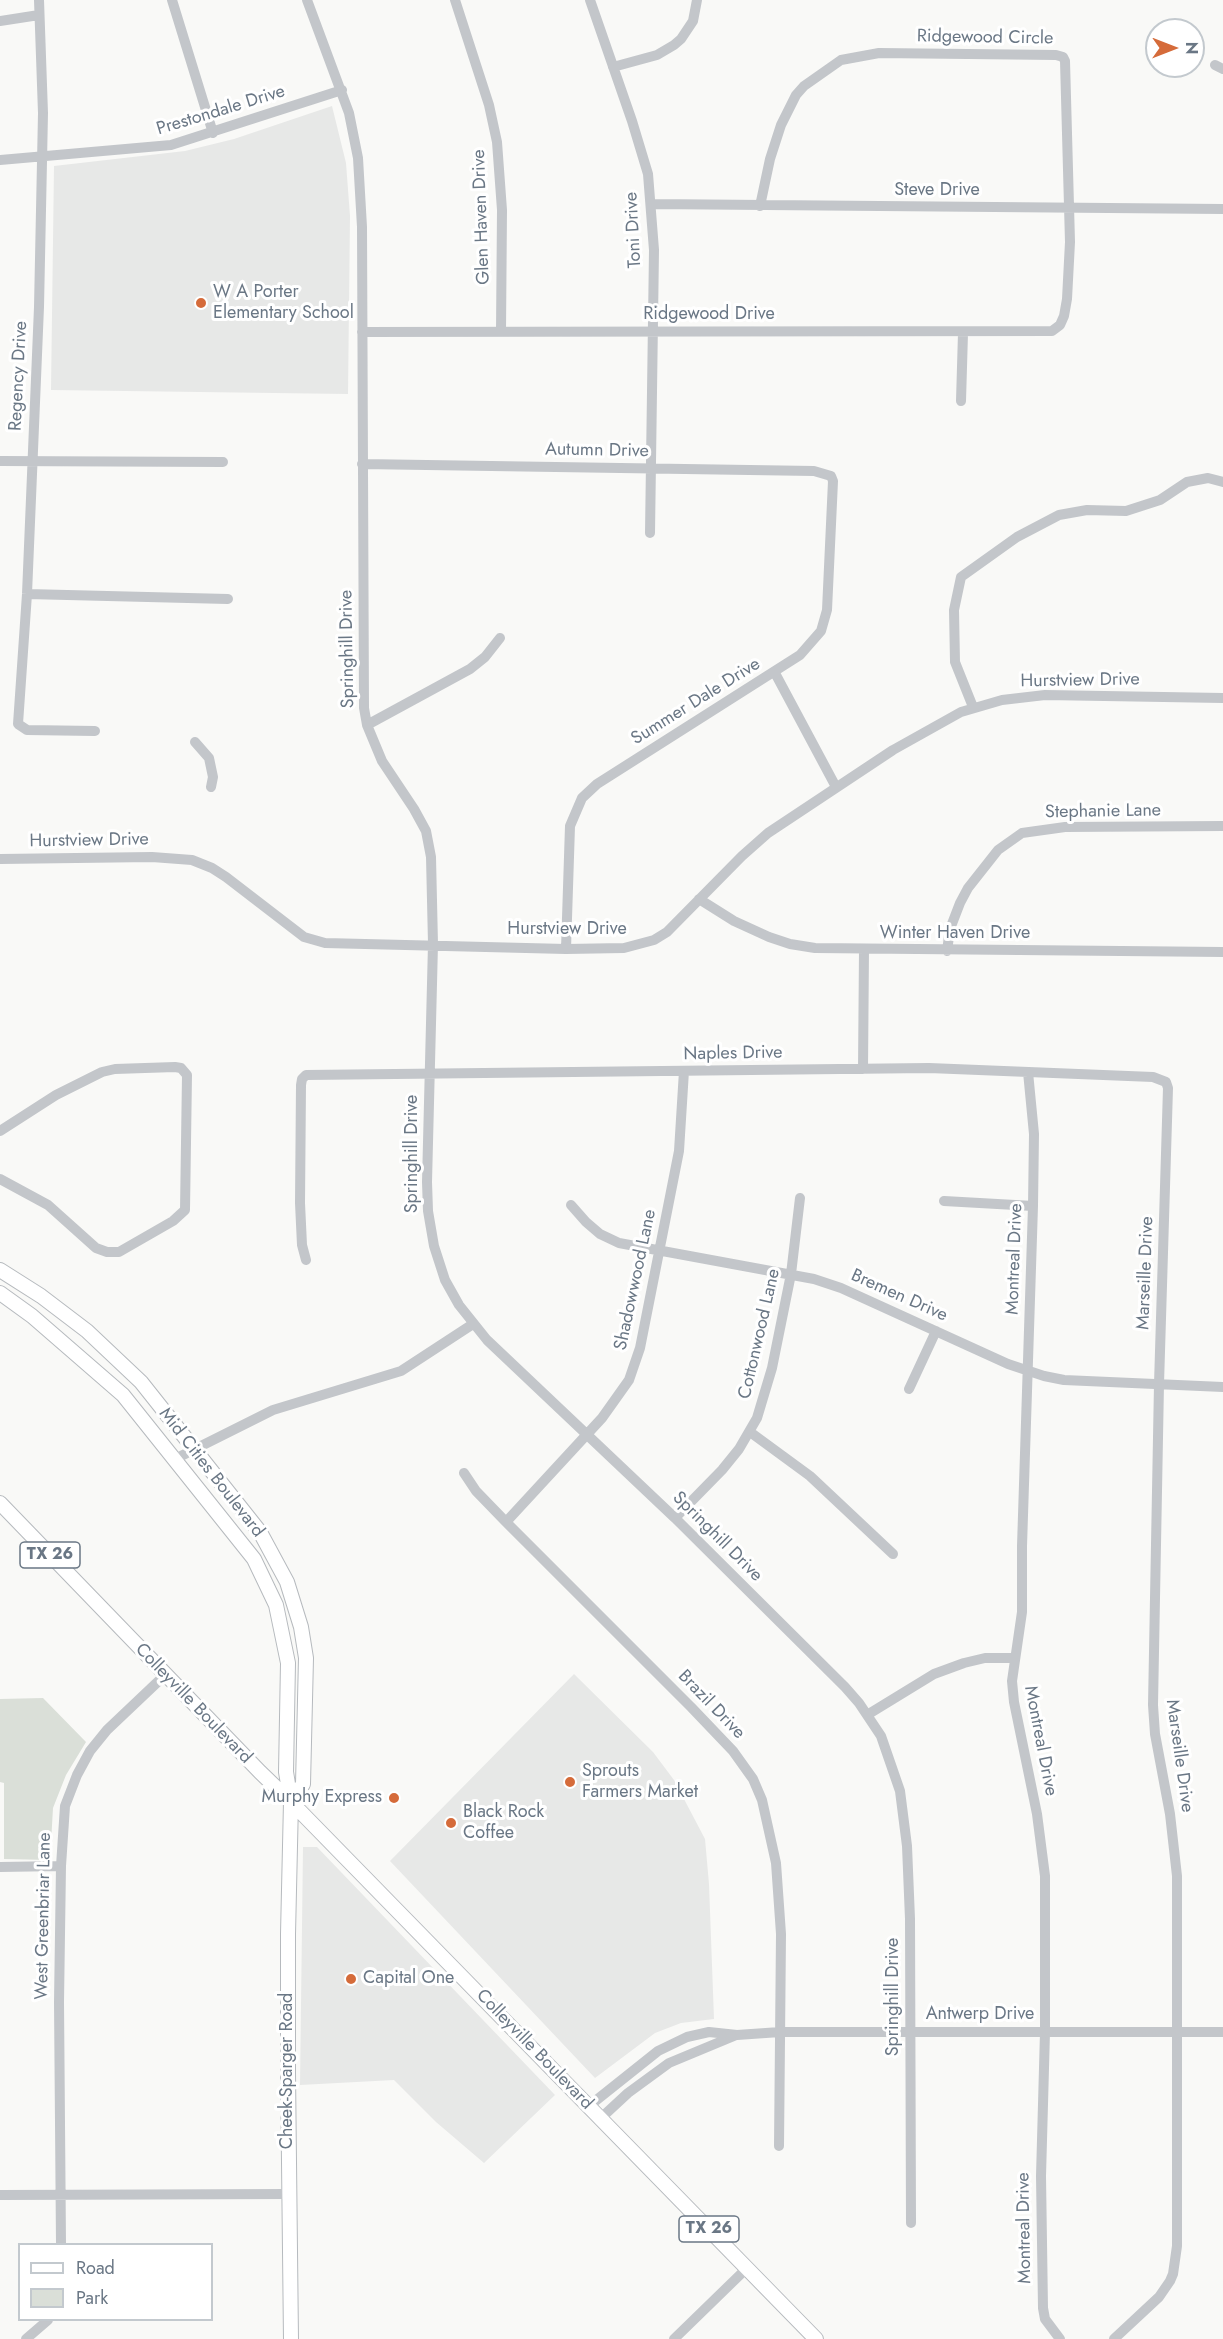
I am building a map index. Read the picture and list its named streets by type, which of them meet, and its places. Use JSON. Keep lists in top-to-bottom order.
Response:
{
  "streets": {
    "main road": [
      "Mid Cities Boulevard",
      "TX 26",
      "Colleyville Boulevard",
      "Cheek-Sparger Road"
    ],
    "street": [
      "Ridgewood Circle",
      "Prestondale Drive",
      "Steve Drive",
      "Glen Haven Drive",
      "Toni Drive",
      "Ridgewood Drive",
      "Regency Drive",
      "Autumn Drive",
      "Springhill Drive",
      "Hurstview Drive",
      "Summer Dale Drive",
      "Stephanie Lane",
      "Winter Haven Drive",
      "Naples Drive",
      "Montreal Drive",
      "Marseille Drive",
      "Shadowwood Lane",
      "Bremen Drive",
      "Cottonwood Lane",
      "Brazil Drive",
      "West Greenbriar Lane",
      "Antwerp Drive"
    ]
  },
  "crossings": [
    ["Ridgewood Circle", "Steve Drive"],
    ["Ridgewood Circle", "Ridgewood Drive"],
    ["Prestondale Drive", "Regency Drive"],
    ["Prestondale Drive", "Springhill Drive"],
    ["Steve Drive", "Toni Drive"],
    ["Glen Haven Drive", "Ridgewood Drive"],
    ["Toni Drive", "Ridgewood Drive"],
    ["Toni Drive", "Autumn Drive"],
    ["Ridgewood Drive", "Springhill Drive"],
    ["Autumn Drive", "Springhill Drive"],
    ["Autumn Drive", "Summer Dale Drive"],
    ["Springhill Drive", "Hurstview Drive"],
    ["Springhill Drive", "Naples Drive"],
    ["Springhill Drive", "Shadowwood Lane"],
    ["Springhill Drive", "Cottonwood Lane"],
    ["Springhill Drive", "Antwerp Drive"],
    ["Hurstview Drive", "Summer Dale Drive"],
    ["Hurstview Drive", "Winter Haven Drive"],
    ["Stephanie Lane", "Winter Haven Drive"],
    ["Naples Drive", "Montreal Drive"],
    ["Naples Drive", "Marseille Drive"],
    ["Naples Drive", "Shadowwood Lane"],
    ["Montreal Drive", "Bremen Drive"],
    ["Montreal Drive", "Antwerp Drive"],
    ["Marseille Drive", "Bremen Drive"],
    ["Marseille Drive", "Antwerp Drive"],
    ["Shadowwood Lane", "Bremen Drive"],
    ["Shadowwood Lane", "Brazil Drive"],
    ["Bremen Drive", "Cottonwood Lane"],
    ["Mid Cities Boulevard", "Colleyville Boulevard"],
    ["Mid Cities Boulevard", "Cheek-Sparger Road"],
    ["Colleyville Boulevard", "West Greenbriar Lane"],
    ["Colleyville Boulevard", "Antwerp Drive"],
    ["Colleyville Boulevard", "Cheek-Sparger Road"],
    ["Brazil Drive", "Antwerp Drive"]
  ],
  "places": [
    "W A Porter Elementary School",
    "Sprouts Farmers Market",
    "Murphy Express",
    "Black Rock Coffee",
    "Capital One"
  ],
  "legend": ["Road", "Park"],
  "north": "right"
}
